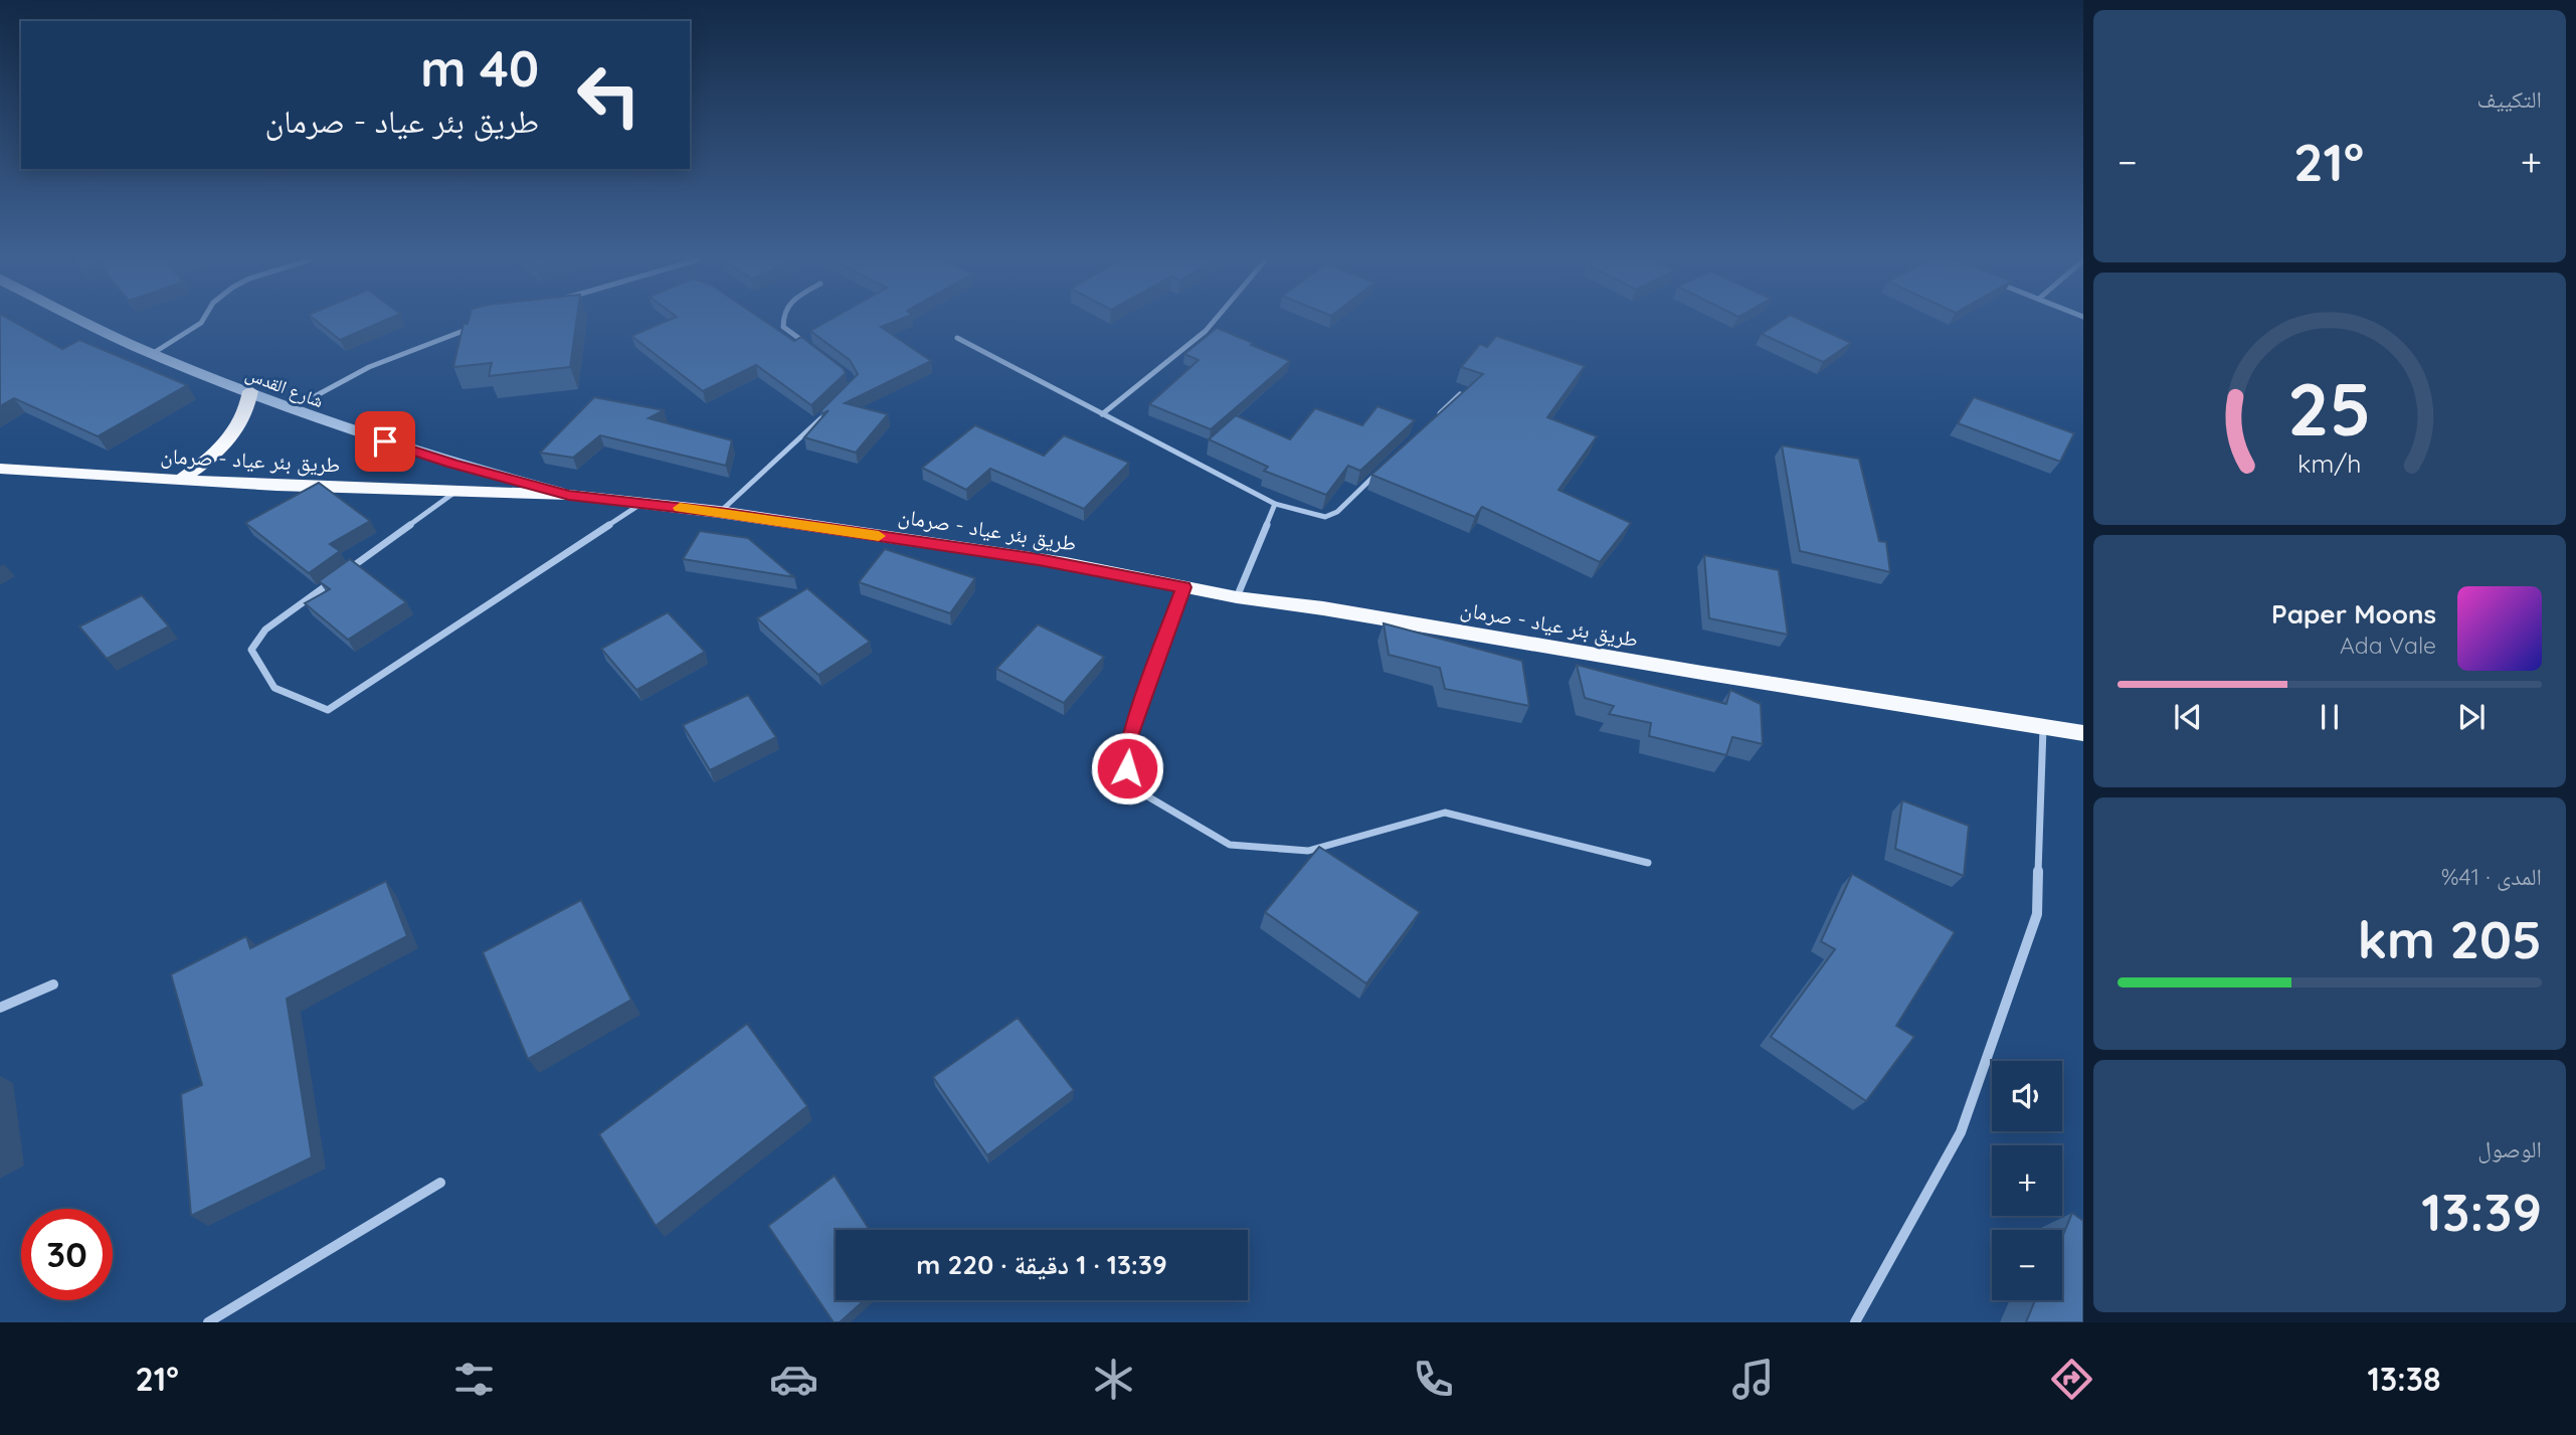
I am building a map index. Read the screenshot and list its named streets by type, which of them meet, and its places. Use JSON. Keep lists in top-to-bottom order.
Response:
{
  "streets": {
    "highway": ["طريق بئر عياد - صرمان"],
    "street": ["شارع القدس"]
  },
  "crossings": [
    ["شارع القدس", "طريق بئر عياد - صرمان"]
  ],
  "page": {
    "tile": [
      "التكييف",
      ["المدى · 41%", "205 km"],
      ["الوصول", "13:39"]
    ],
    "turn": ["40 m", "طريق بئر عياد - صرمان"],
    "heat": ["−", "21°", "+"],
    "song": ["Paper Moons", "Ada Vale"],
    "map_buttons": ["+", "−"],
    "limit": "30",
    "trip": "13:39 · 1 دقيقة · 220 m",
    "tabs": ["13:38", "21°"],
    "gauge": ["25", "km/h"]
  }
}
